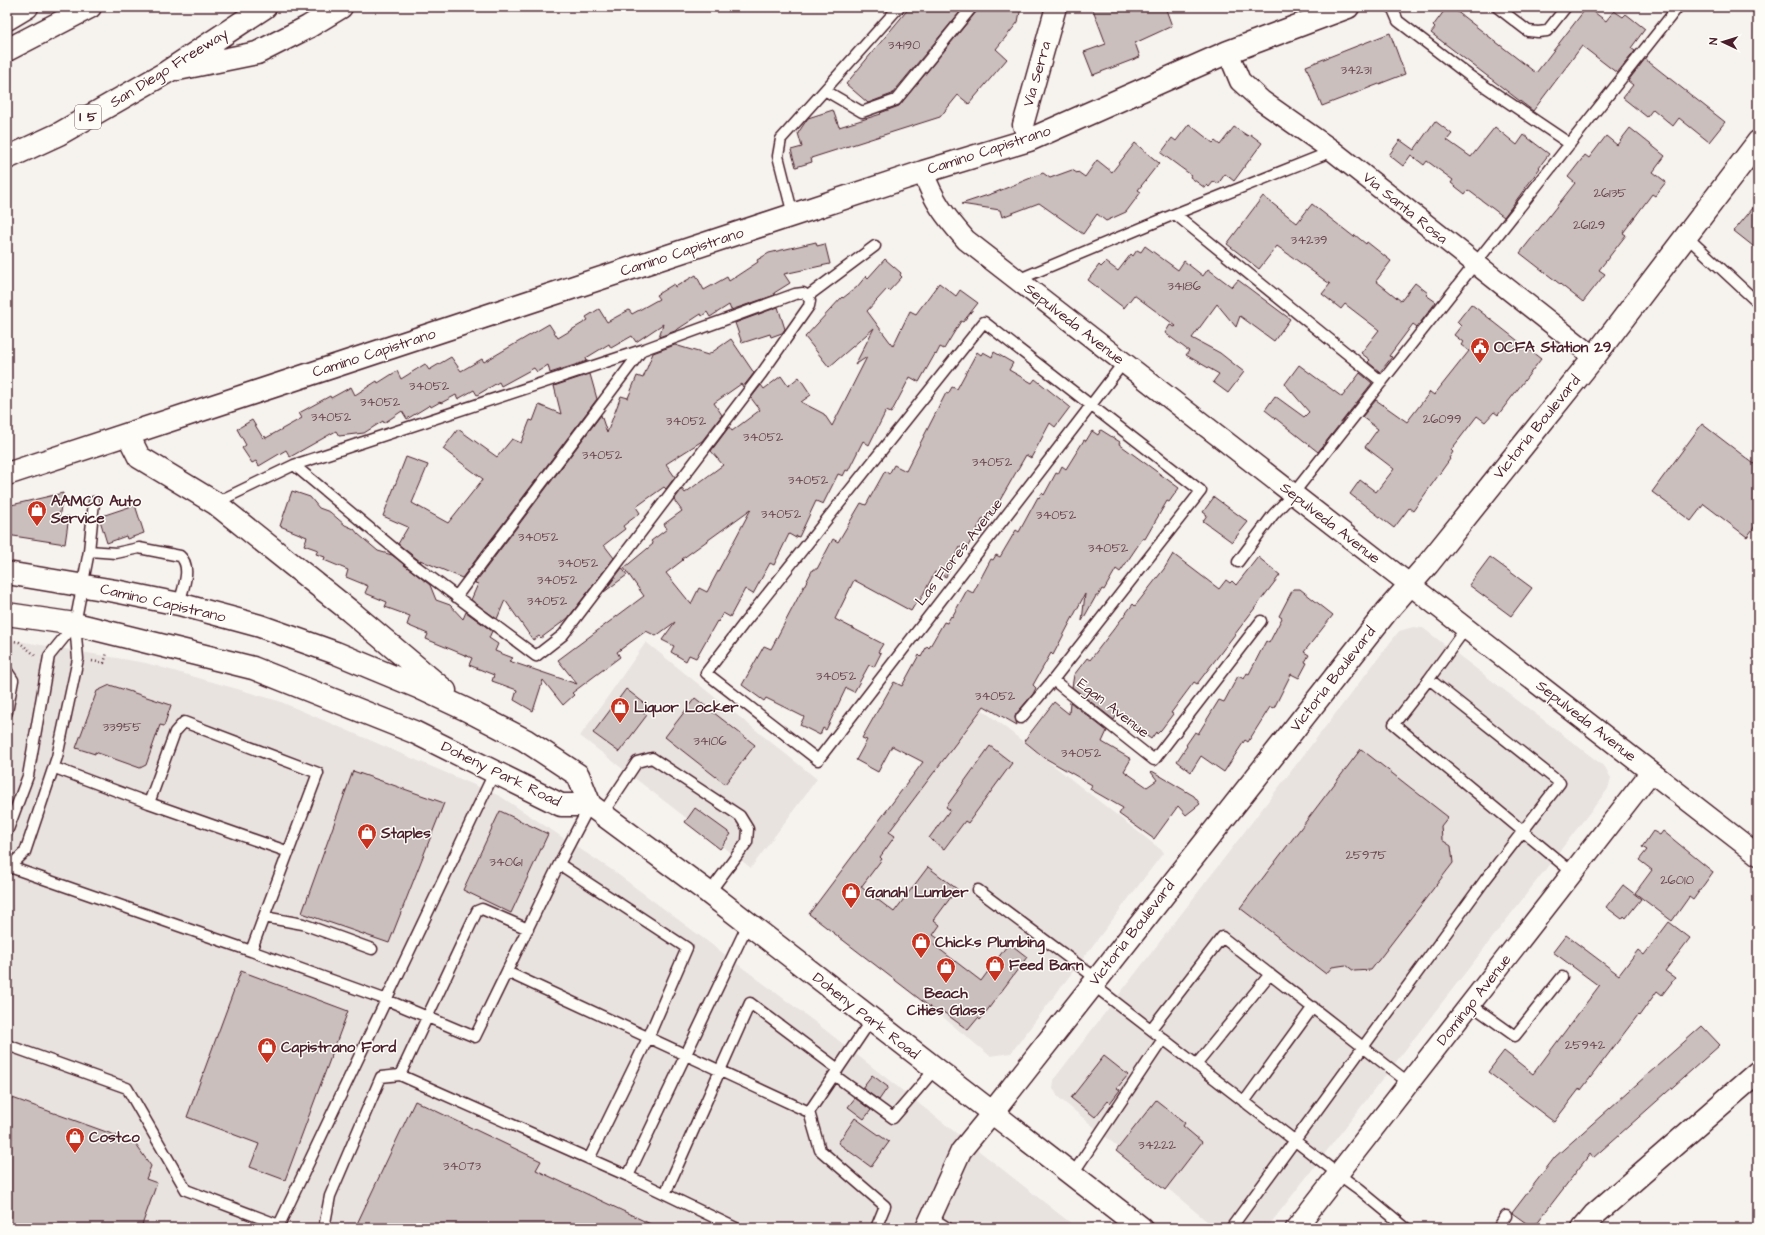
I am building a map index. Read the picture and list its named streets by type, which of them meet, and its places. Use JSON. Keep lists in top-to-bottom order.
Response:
{
  "streets": {
    "main road": [
      "San Diego Freeway",
      "I 5",
      "Camino Capistrano",
      "Victoria Boulevard",
      "Doheny Park Road"
    ],
    "street": [
      "Via Serra",
      "Via Santa Rosa",
      "Sepulveda Avenue",
      "Domingo Avenue"
    ],
    "lane": ["Las Flores Avenue", "Egan Avenue"]
  },
  "crossings": [
    ["Via Serra", "Camino Capistrano"],
    ["Camino Capistrano", "Via Santa Rosa"],
    ["Camino Capistrano", "Sepulveda Avenue"],
    ["Camino Capistrano", "Doheny Park Road"],
    ["Via Santa Rosa", "Victoria Boulevard"],
    ["Sepulveda Avenue", "Victoria Boulevard"],
    ["Sepulveda Avenue", "Las Flores Avenue"],
    ["Sepulveda Avenue", "Domingo Avenue"],
    ["Victoria Boulevard", "Doheny Park Road"]
  ],
  "places": {
    "public building": ["OCFA Station 29"],
    "shop": [
      "AAMCO Auto Service",
      "Liquor Locker",
      "Staples",
      "Ganahl Lumber",
      "Chicks Plumbing",
      "Feed Barn",
      "Beach Cities Glass",
      "Capistrano Ford",
      "Costco"
    ]
  },
  "house_numbers": [
    "34190",
    "34231",
    "26135",
    "26129",
    "34239",
    "34186",
    "34052",
    "34052",
    "34052",
    "26099",
    "34052",
    "34052",
    "34052",
    "34052",
    "34052",
    "34052",
    "34052",
    "34052",
    "34052",
    "34052",
    "34052",
    "34052",
    "34052",
    "34052",
    "33955",
    "34106",
    "34052",
    "25975",
    "34061",
    "26010",
    "25942",
    "34222",
    "34073"
  ],
  "north": "left"
}
